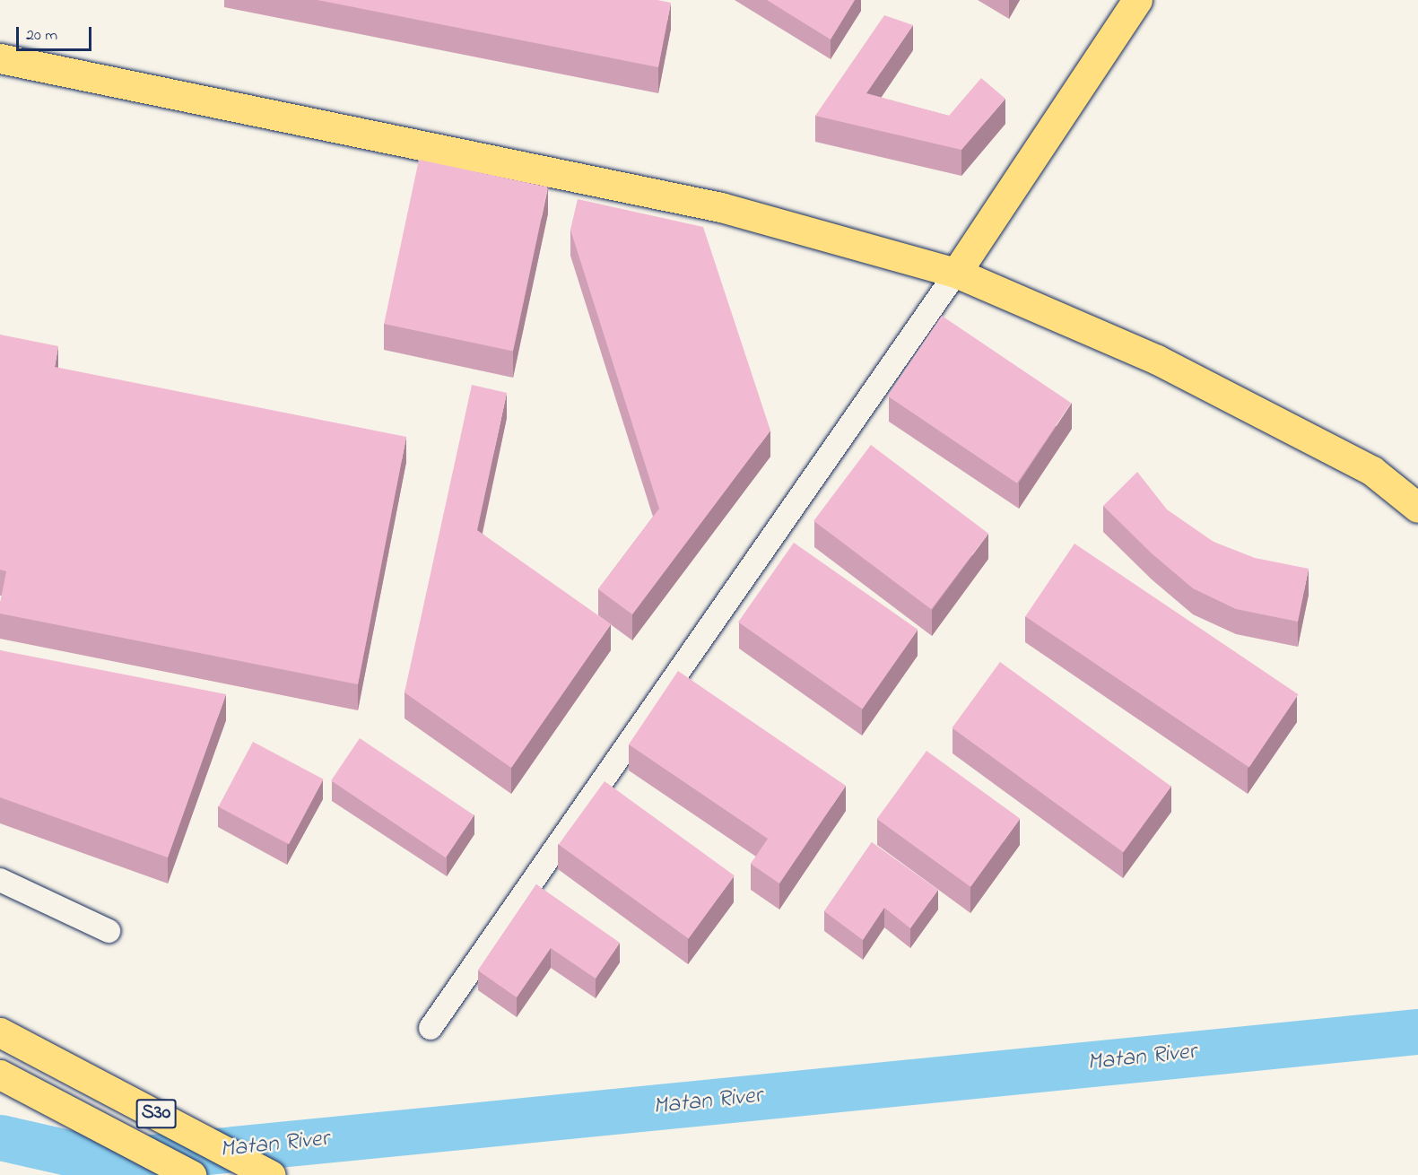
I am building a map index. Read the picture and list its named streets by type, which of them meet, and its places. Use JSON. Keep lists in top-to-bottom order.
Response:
{
  "streets": {
    "main road": ["S30"]
  },
  "water": ["Matan River"],
  "scale_bar": "20 m"
}
